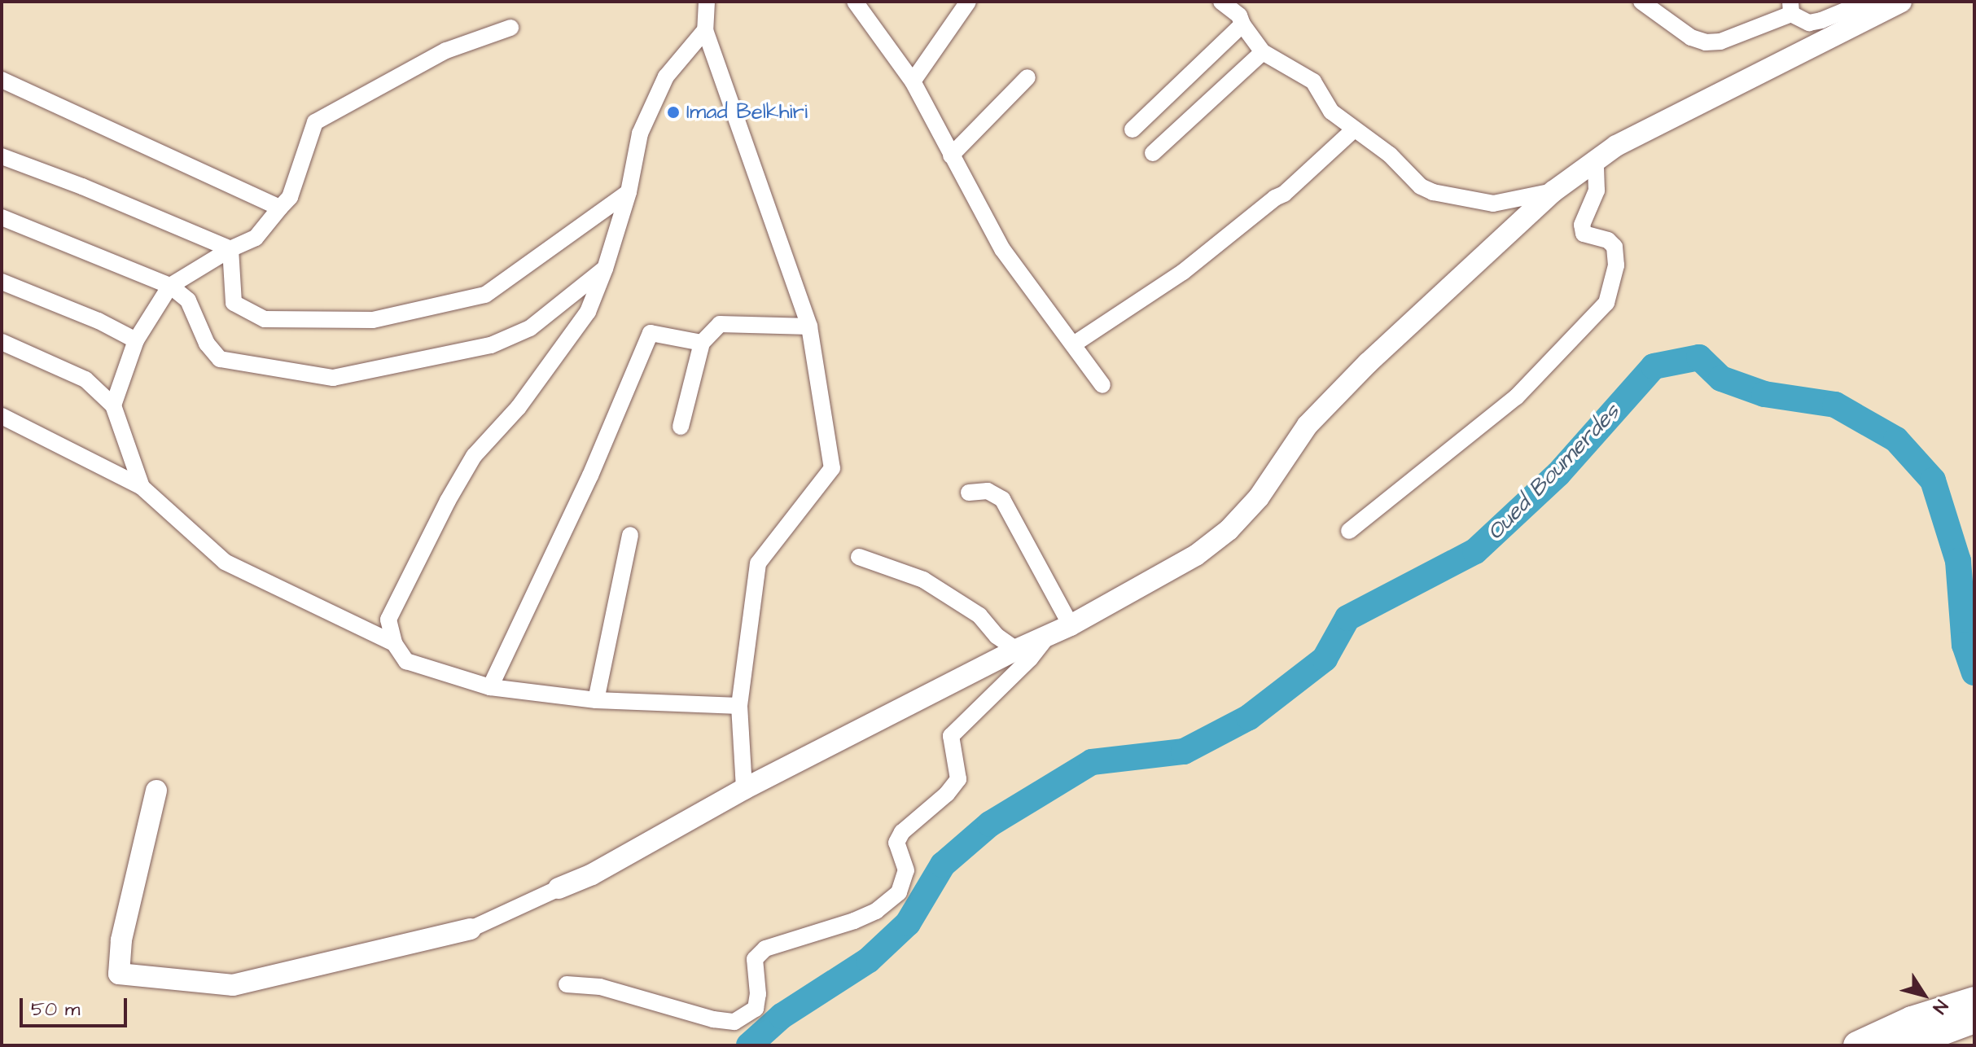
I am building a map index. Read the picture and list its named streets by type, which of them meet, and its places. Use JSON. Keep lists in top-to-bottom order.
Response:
{
  "water": ["Oued Boumerdes"],
  "places": ["Imad Belkhiri"],
  "scale_bar": "50 m",
  "north": "bottom right"
}
